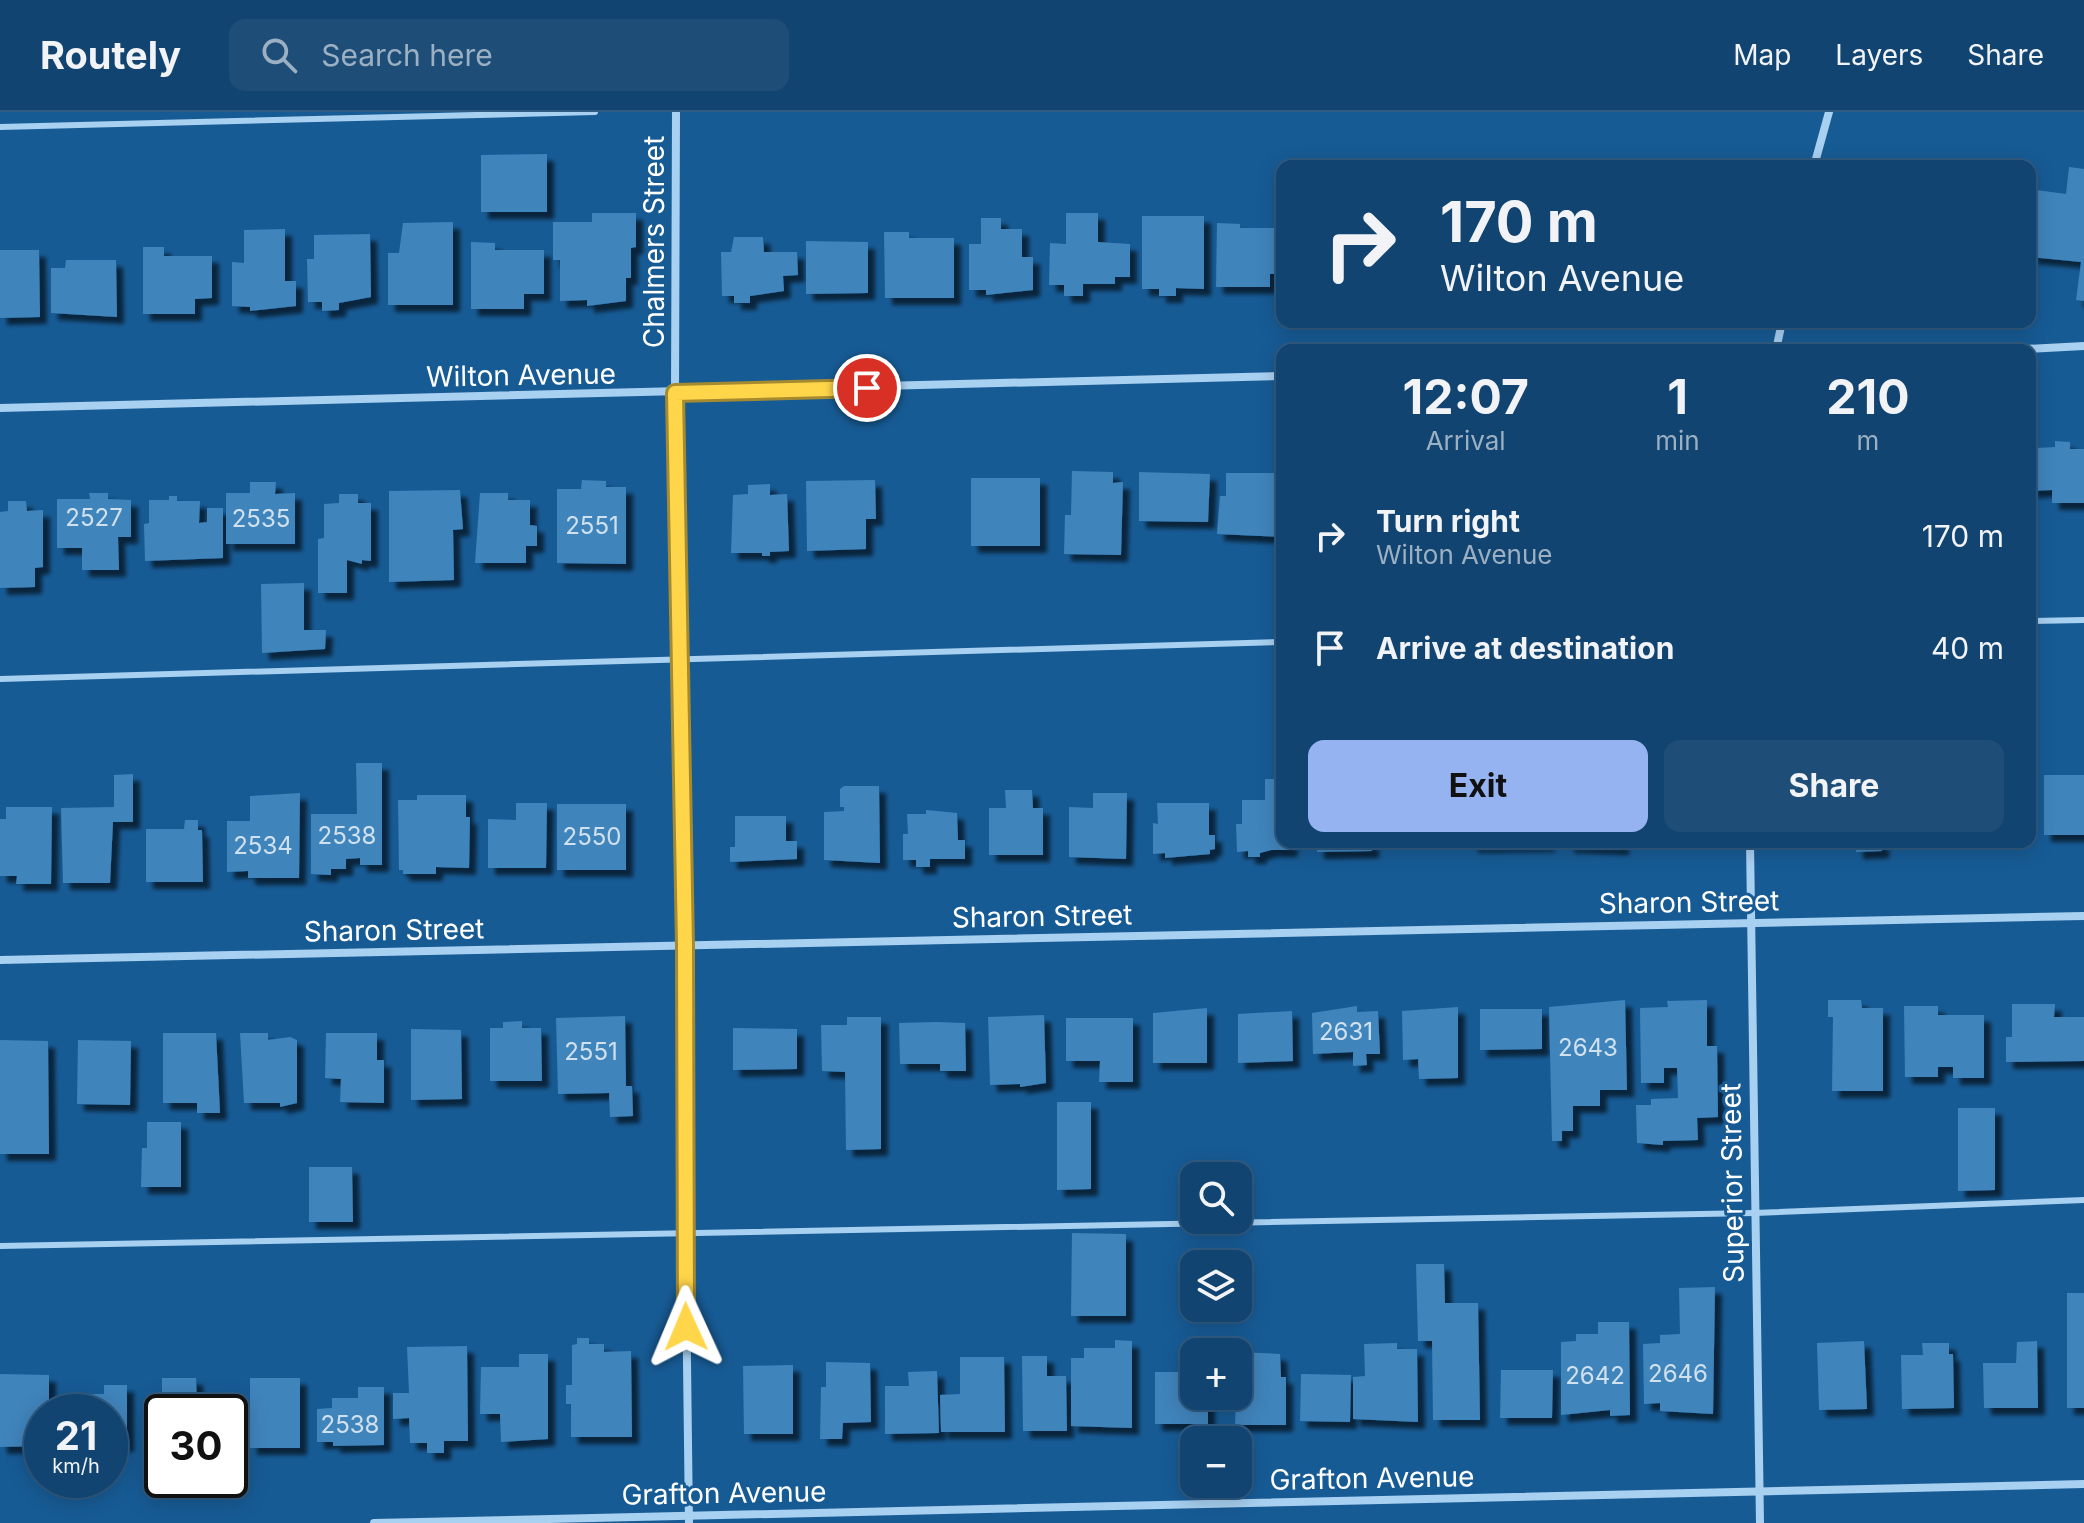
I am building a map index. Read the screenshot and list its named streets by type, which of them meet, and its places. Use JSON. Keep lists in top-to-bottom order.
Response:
{
  "streets": {
    "street": [
      "Chalmers Street",
      "Wilton Avenue",
      "Sharon Street",
      "Superior Street",
      "Grafton Avenue"
    ]
  },
  "crossings": [
    ["Chalmers Street", "Wilton Avenue"],
    ["Chalmers Street", "Sharon Street"],
    ["Chalmers Street", "Grafton Avenue"],
    ["Sharon Street", "Superior Street"],
    ["Superior Street", "Grafton Avenue"]
  ],
  "house_numbers": [
    "2527",
    "2535",
    "2551",
    "2538",
    "2550",
    "2534",
    "2631",
    "2643",
    "2551",
    "2646",
    "2642",
    "2538"
  ],
  "page": {
    "header": "Routely",
    "search": "Search here",
    "nav": ["Map", "Layers", "Share"],
    "turn": ["170 m", "Wilton Avenue"],
    "eta": [
      "12:07",
      "Arrival",
      "1",
      "min",
      "210",
      "m"
    ],
    "list": [
      {
        "name": "Turn right",
        "note": "Wilton Avenue",
        "value": "170 m"
      },
      {
        "name": "Arrive at destination",
        "value": "40 m"
      }
    ],
    "buttons": ["Exit", "Share"],
    "map_buttons": ["+", "−"],
    "speed": "21 km/h",
    "limit": "30"
  }
}
